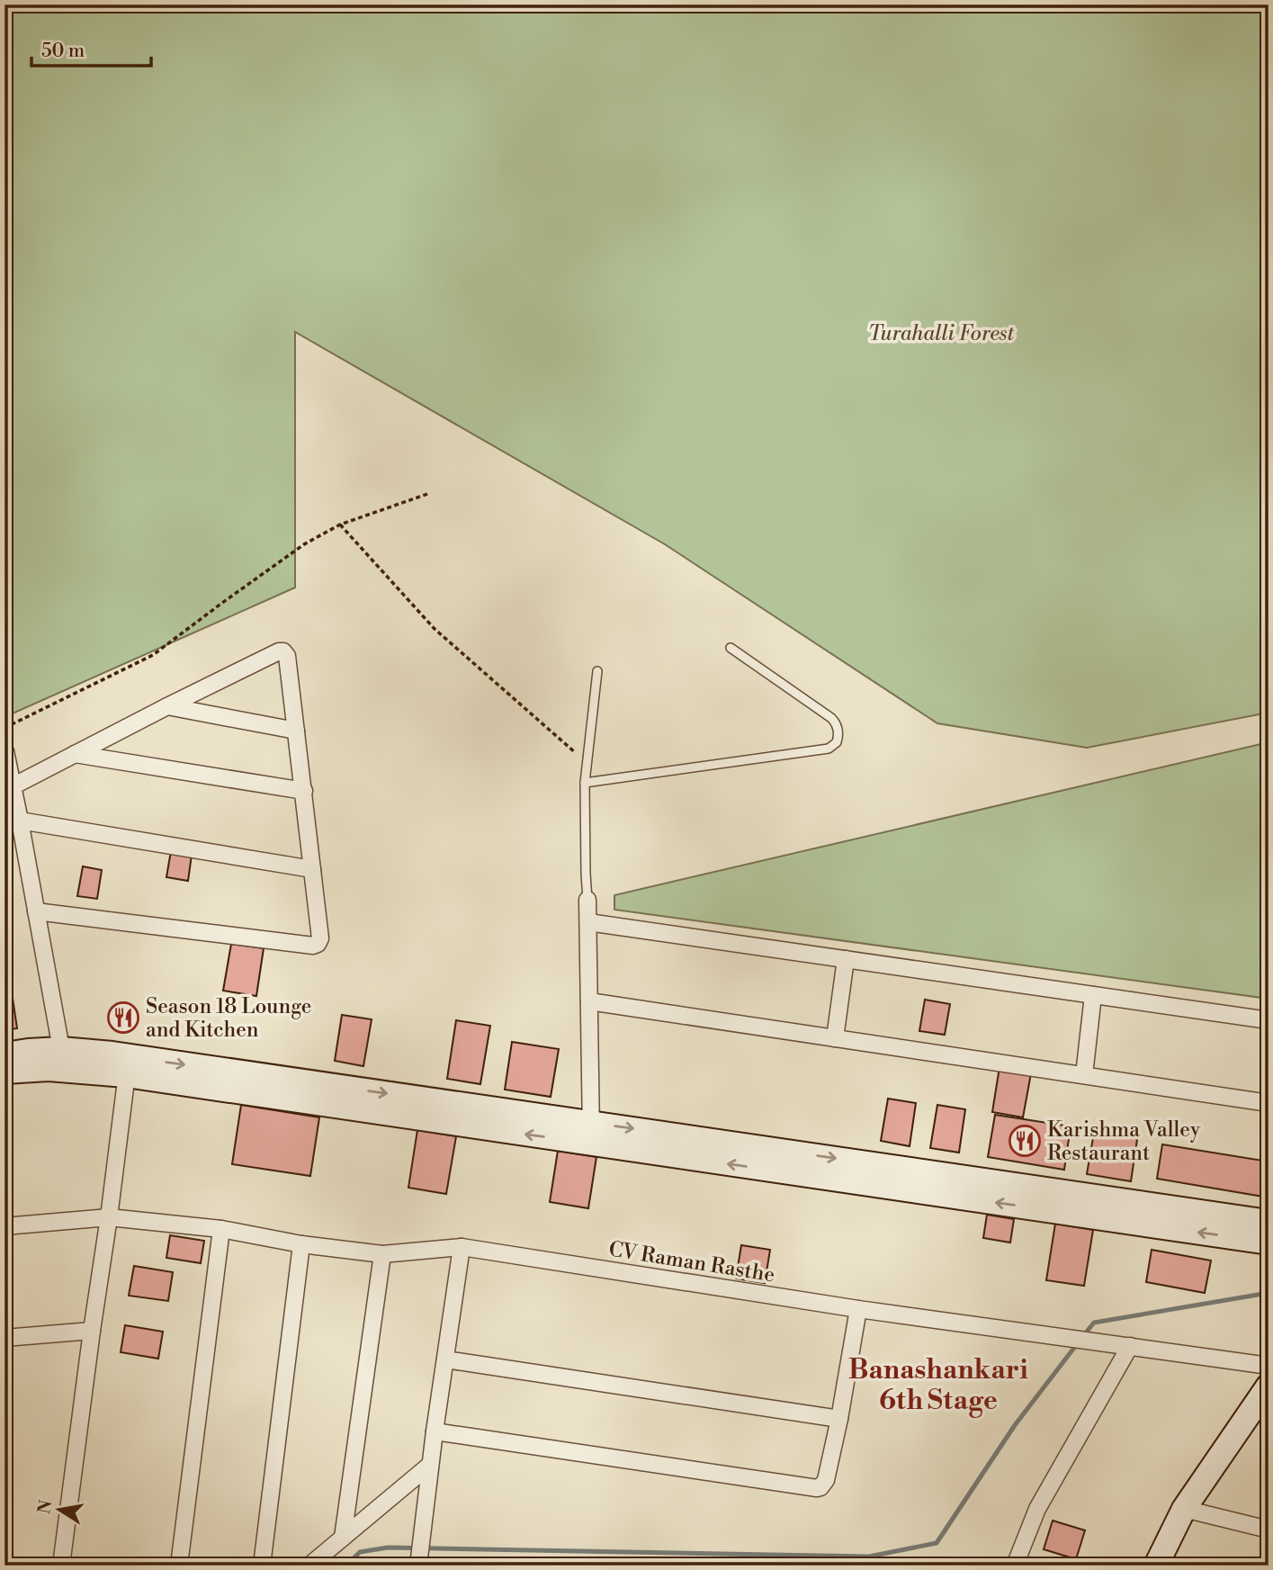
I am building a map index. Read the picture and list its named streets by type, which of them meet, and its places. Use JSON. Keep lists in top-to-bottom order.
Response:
{
  "streets": {
    "street": ["CV Raman Rasthe"]
  },
  "districts": ["Banashankari 6th Stage"],
  "parks": ["Turahalli Forest"],
  "places": {
    "restaurant": ["Season 18 Lounge and Kitchen", "Karishma Valley Restaurant"]
  },
  "scale_bar": "50 m",
  "north": "left"
}
